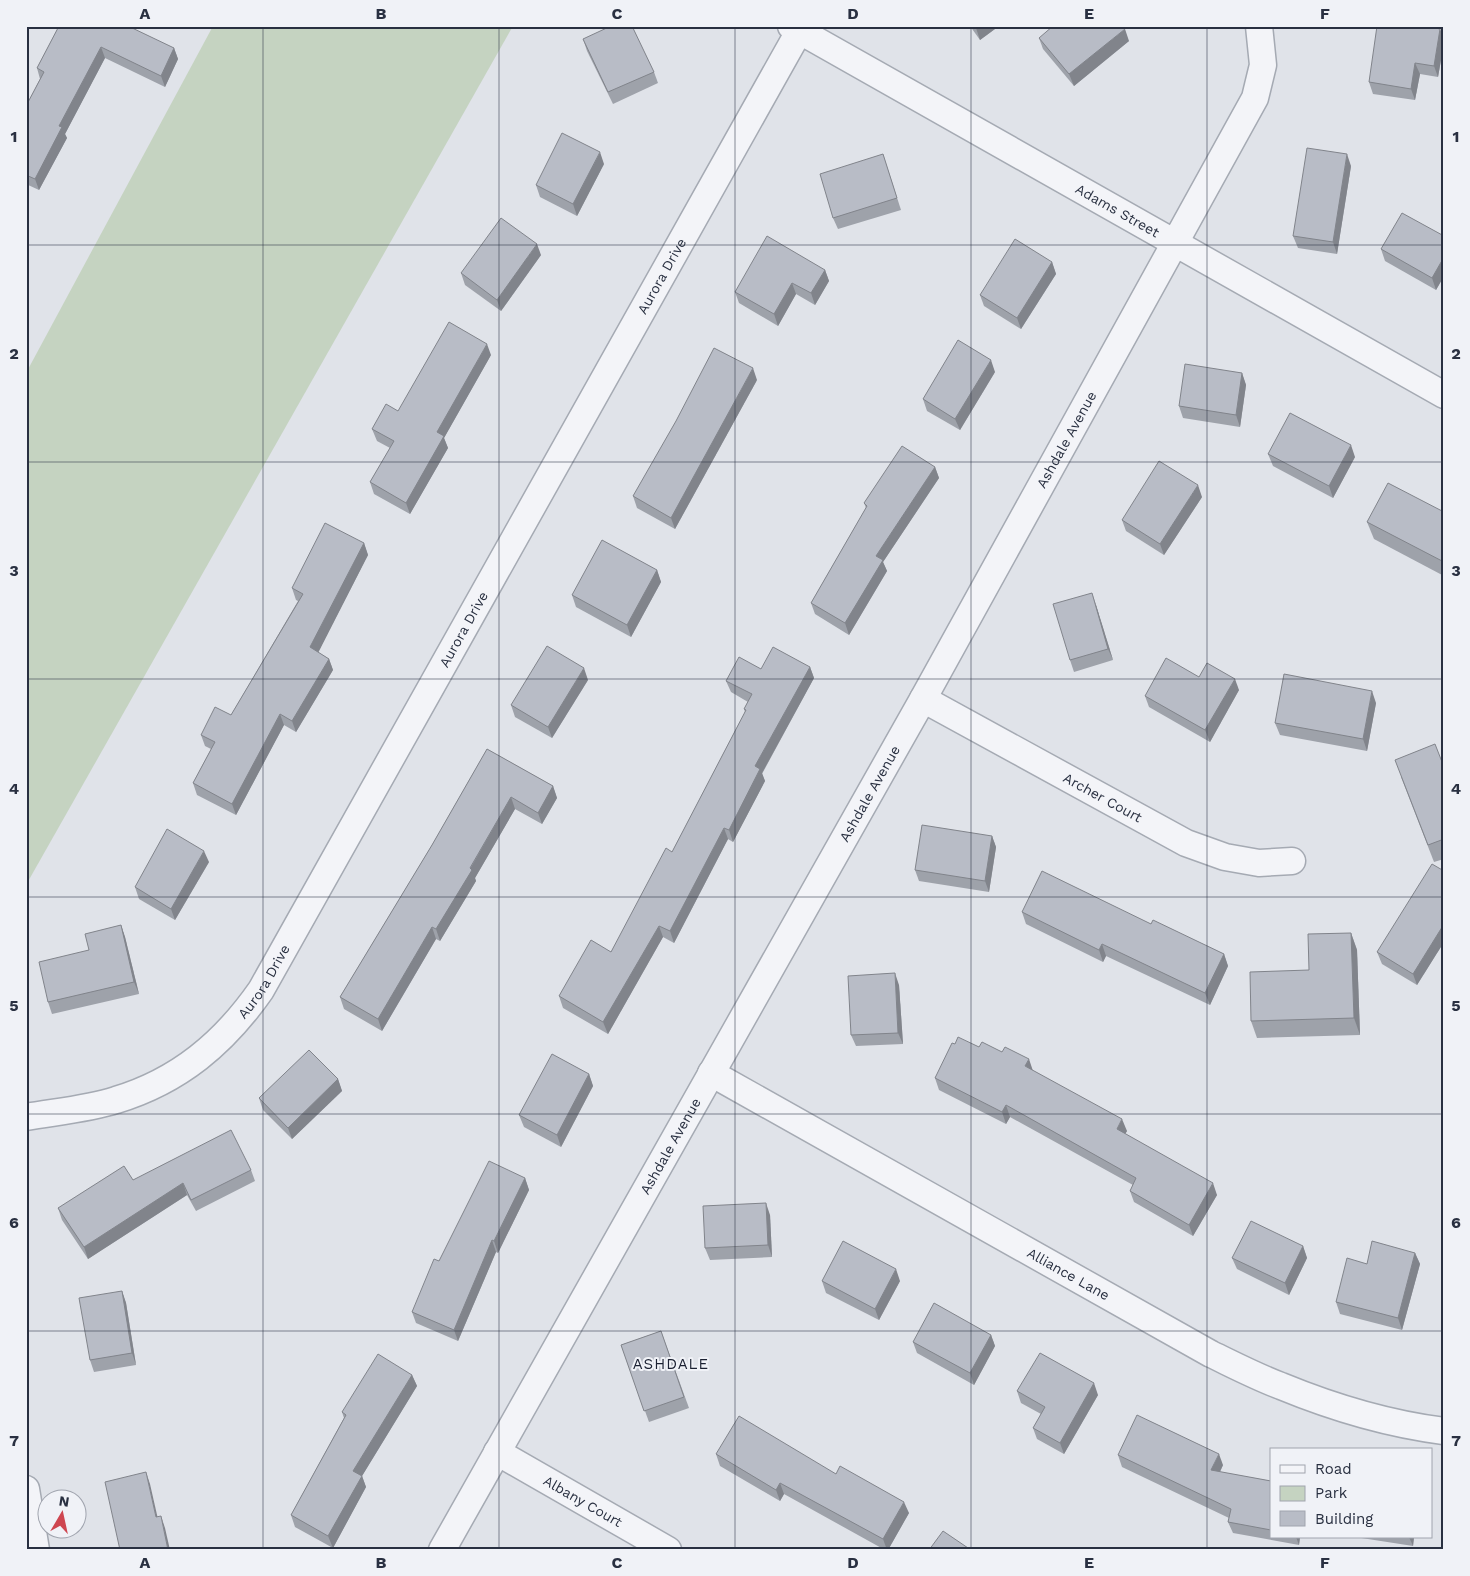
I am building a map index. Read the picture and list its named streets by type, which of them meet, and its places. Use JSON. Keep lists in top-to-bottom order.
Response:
{
  "streets": {
    "street": [
      "Adams Street",
      "Aurora Drive",
      "Ashdale Avenue",
      "Archer Court",
      "Alliance Lane",
      "Albany Court"
    ]
  },
  "crossings": [
    ["Adams Street", "Aurora Drive"],
    ["Adams Street", "Ashdale Avenue"],
    ["Ashdale Avenue", "Archer Court"],
    ["Ashdale Avenue", "Alliance Lane"],
    ["Ashdale Avenue", "Albany Court"]
  ],
  "districts": ["ASHDALE"],
  "legend": ["Road", "Park", "Building"],
  "north": "top",
  "grid": {
    "columns": [
      "A",
      "B",
      "C",
      "D",
      "E",
      "F"
    ],
    "rows": [
      "1",
      "2",
      "3",
      "4",
      "5",
      "6",
      "7"
    ]
  }
}
